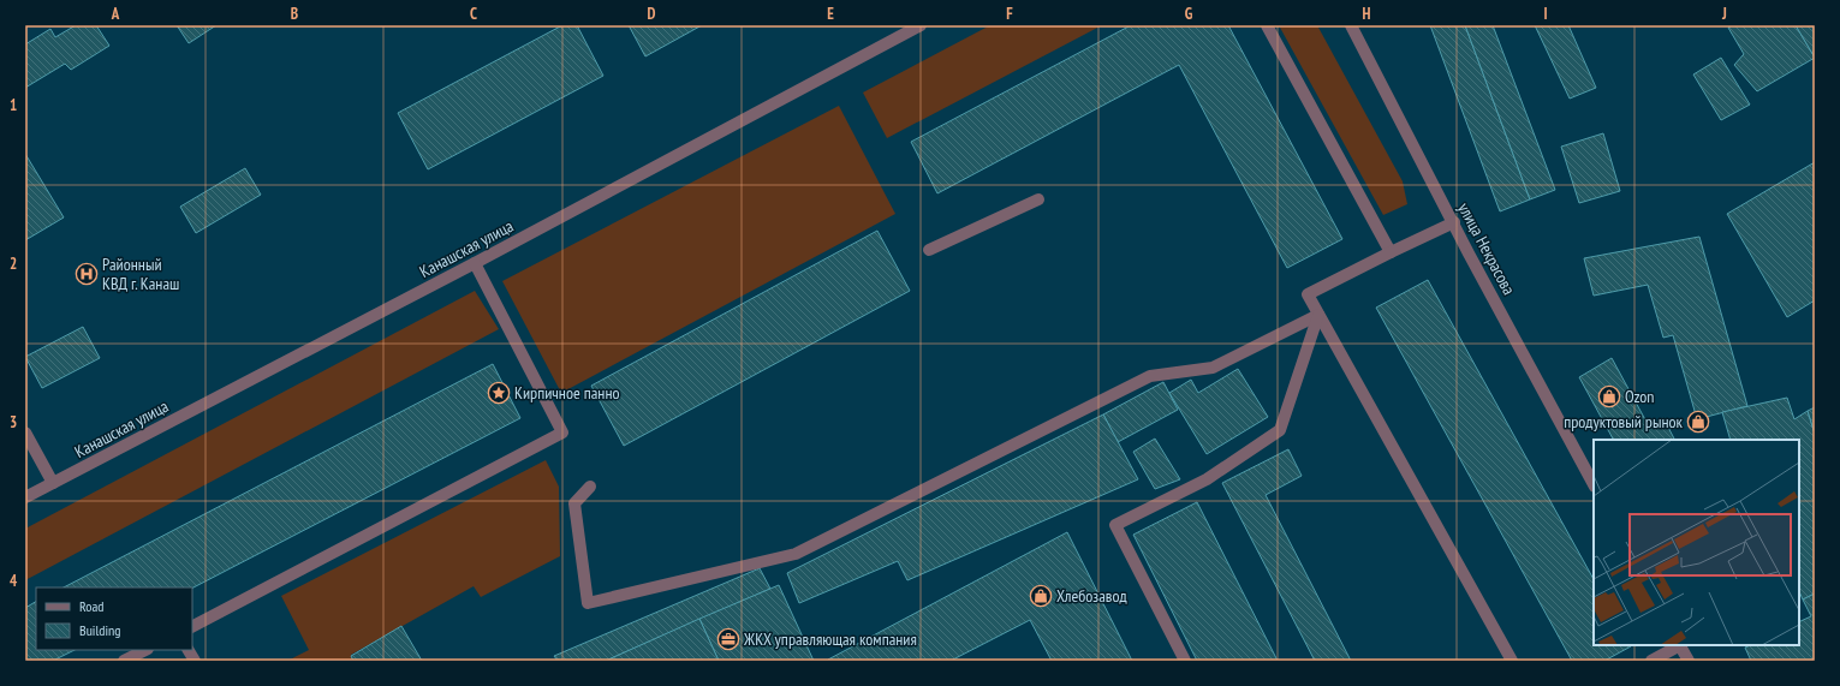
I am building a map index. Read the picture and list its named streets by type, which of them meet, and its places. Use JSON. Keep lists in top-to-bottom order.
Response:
{
  "streets": {
    "street": ["Канашская улица", "улица Некрасова"]
  },
  "places": {
    "hospital": ["Районный КВД г. Канаш"],
    "place": ["Кирпичное панно"],
    "shop": ["Ozon", "продуктовый рынок", "Хлебозавод"],
    "office": ["ЖКХ управляющая компания"]
  },
  "legend": ["Road", "Building"],
  "grid": {
    "columns": [
      "A",
      "B",
      "C",
      "D",
      "E",
      "F",
      "G",
      "H",
      "I",
      "J"
    ],
    "rows": [
      "1",
      "2",
      "3",
      "4"
    ]
  }
}
